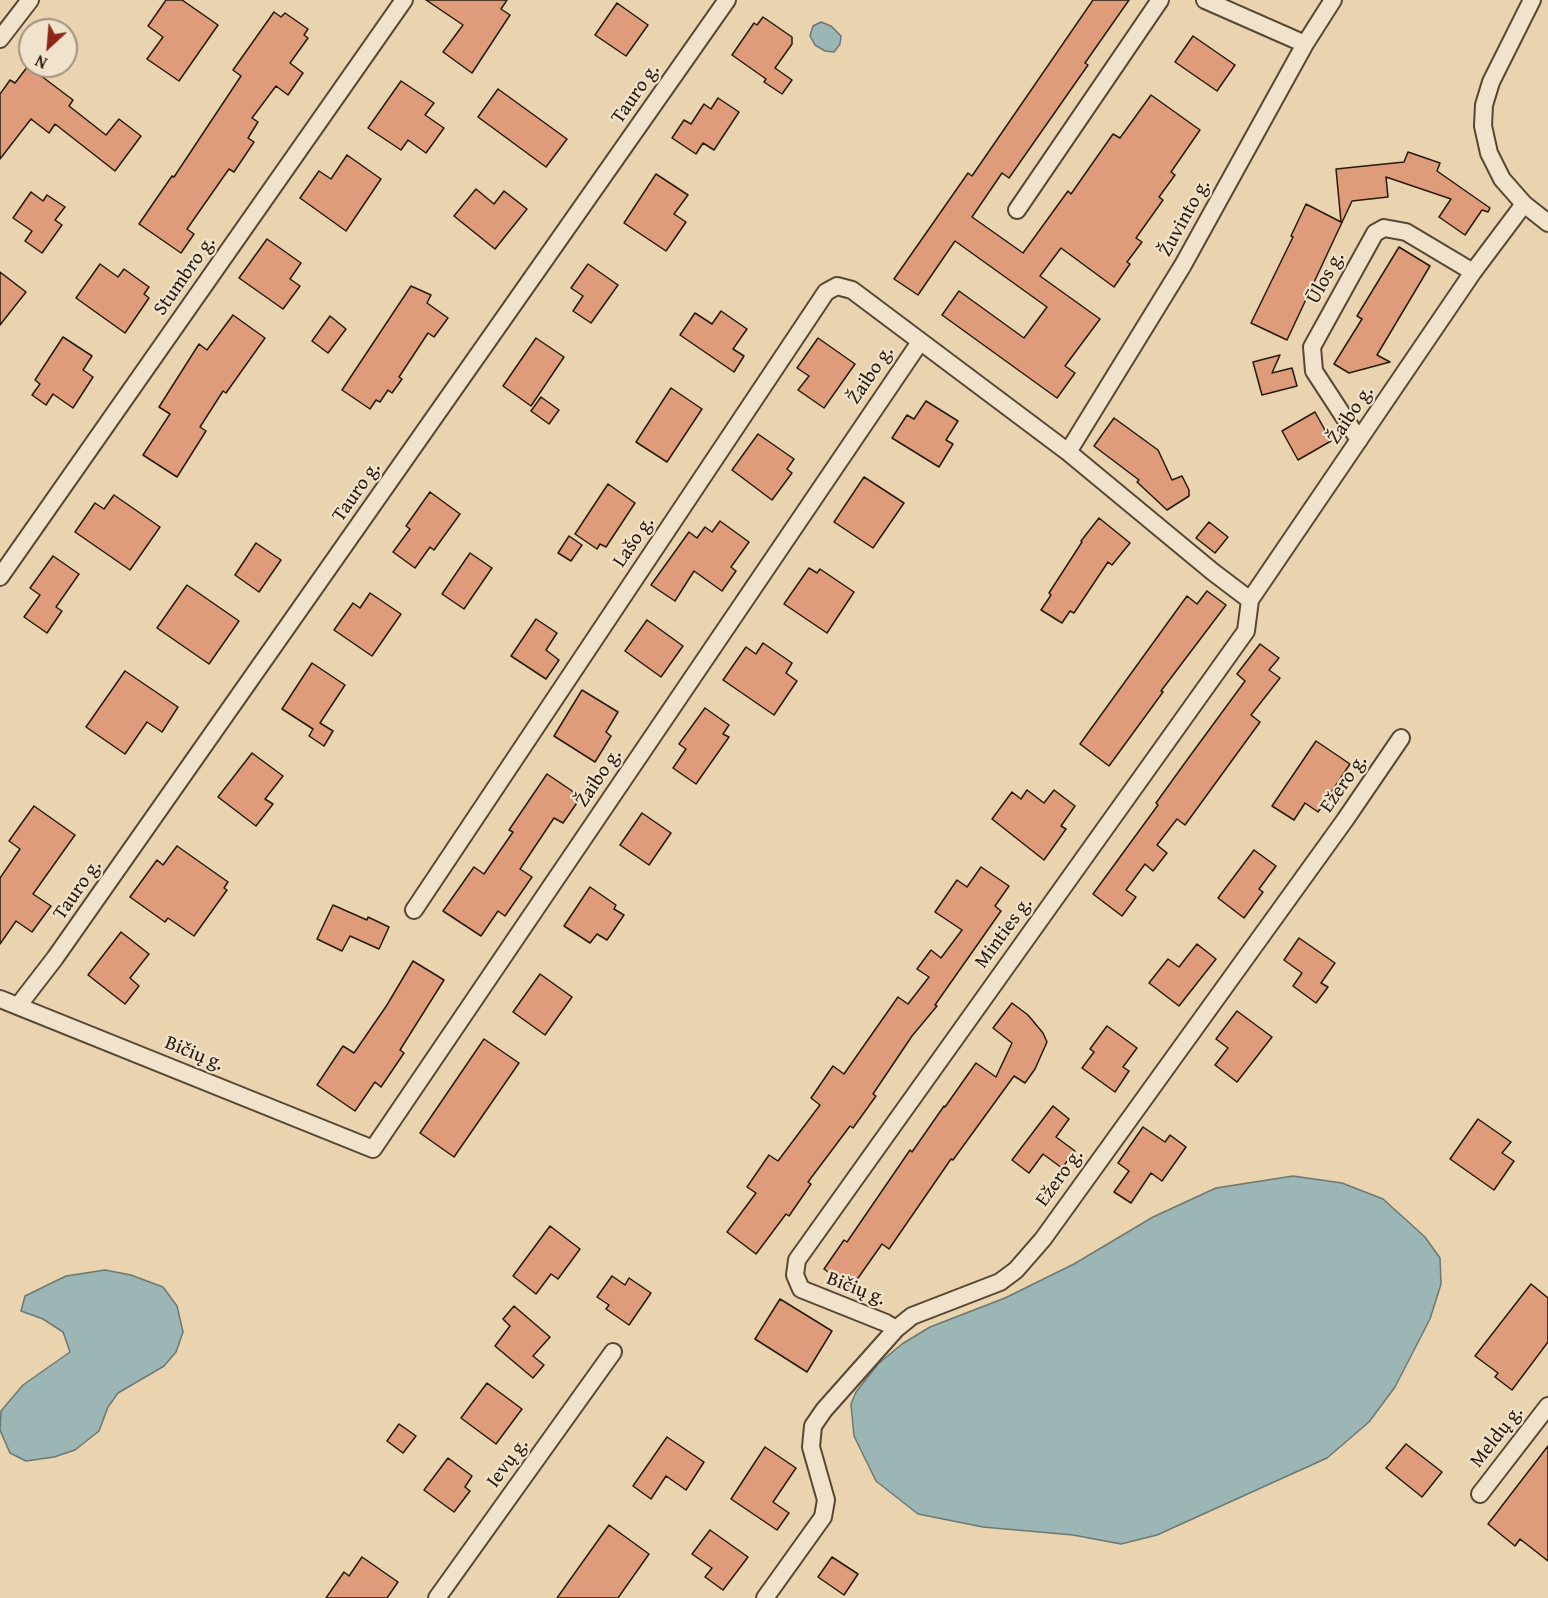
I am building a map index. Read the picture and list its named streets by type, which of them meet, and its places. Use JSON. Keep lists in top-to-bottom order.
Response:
{
  "streets": {
    "street": [
      "Tauro g.",
      "Žuvinto g.",
      "Stumbro g.",
      "Ūlos g.",
      "Žaibo g.",
      "Lašo g.",
      "Ežero g.",
      "Minties g.",
      "Bičių g.",
      "Meldų g.",
      "Ievų g."
    ]
  },
  "crossings": [
    ["Tauro g.", "Bičių g."],
    ["Žuvinto g.", "Žaibo g."],
    ["Ūlos g.", "Žaibo g."],
    ["Žaibo g.", "Lašo g."],
    ["Žaibo g.", "Minties g."],
    ["Žaibo g.", "Bičių g."],
    ["Ežero g.", "Bičių g."],
    ["Minties g.", "Bičių g."]
  ],
  "north": "bottom left"
}
